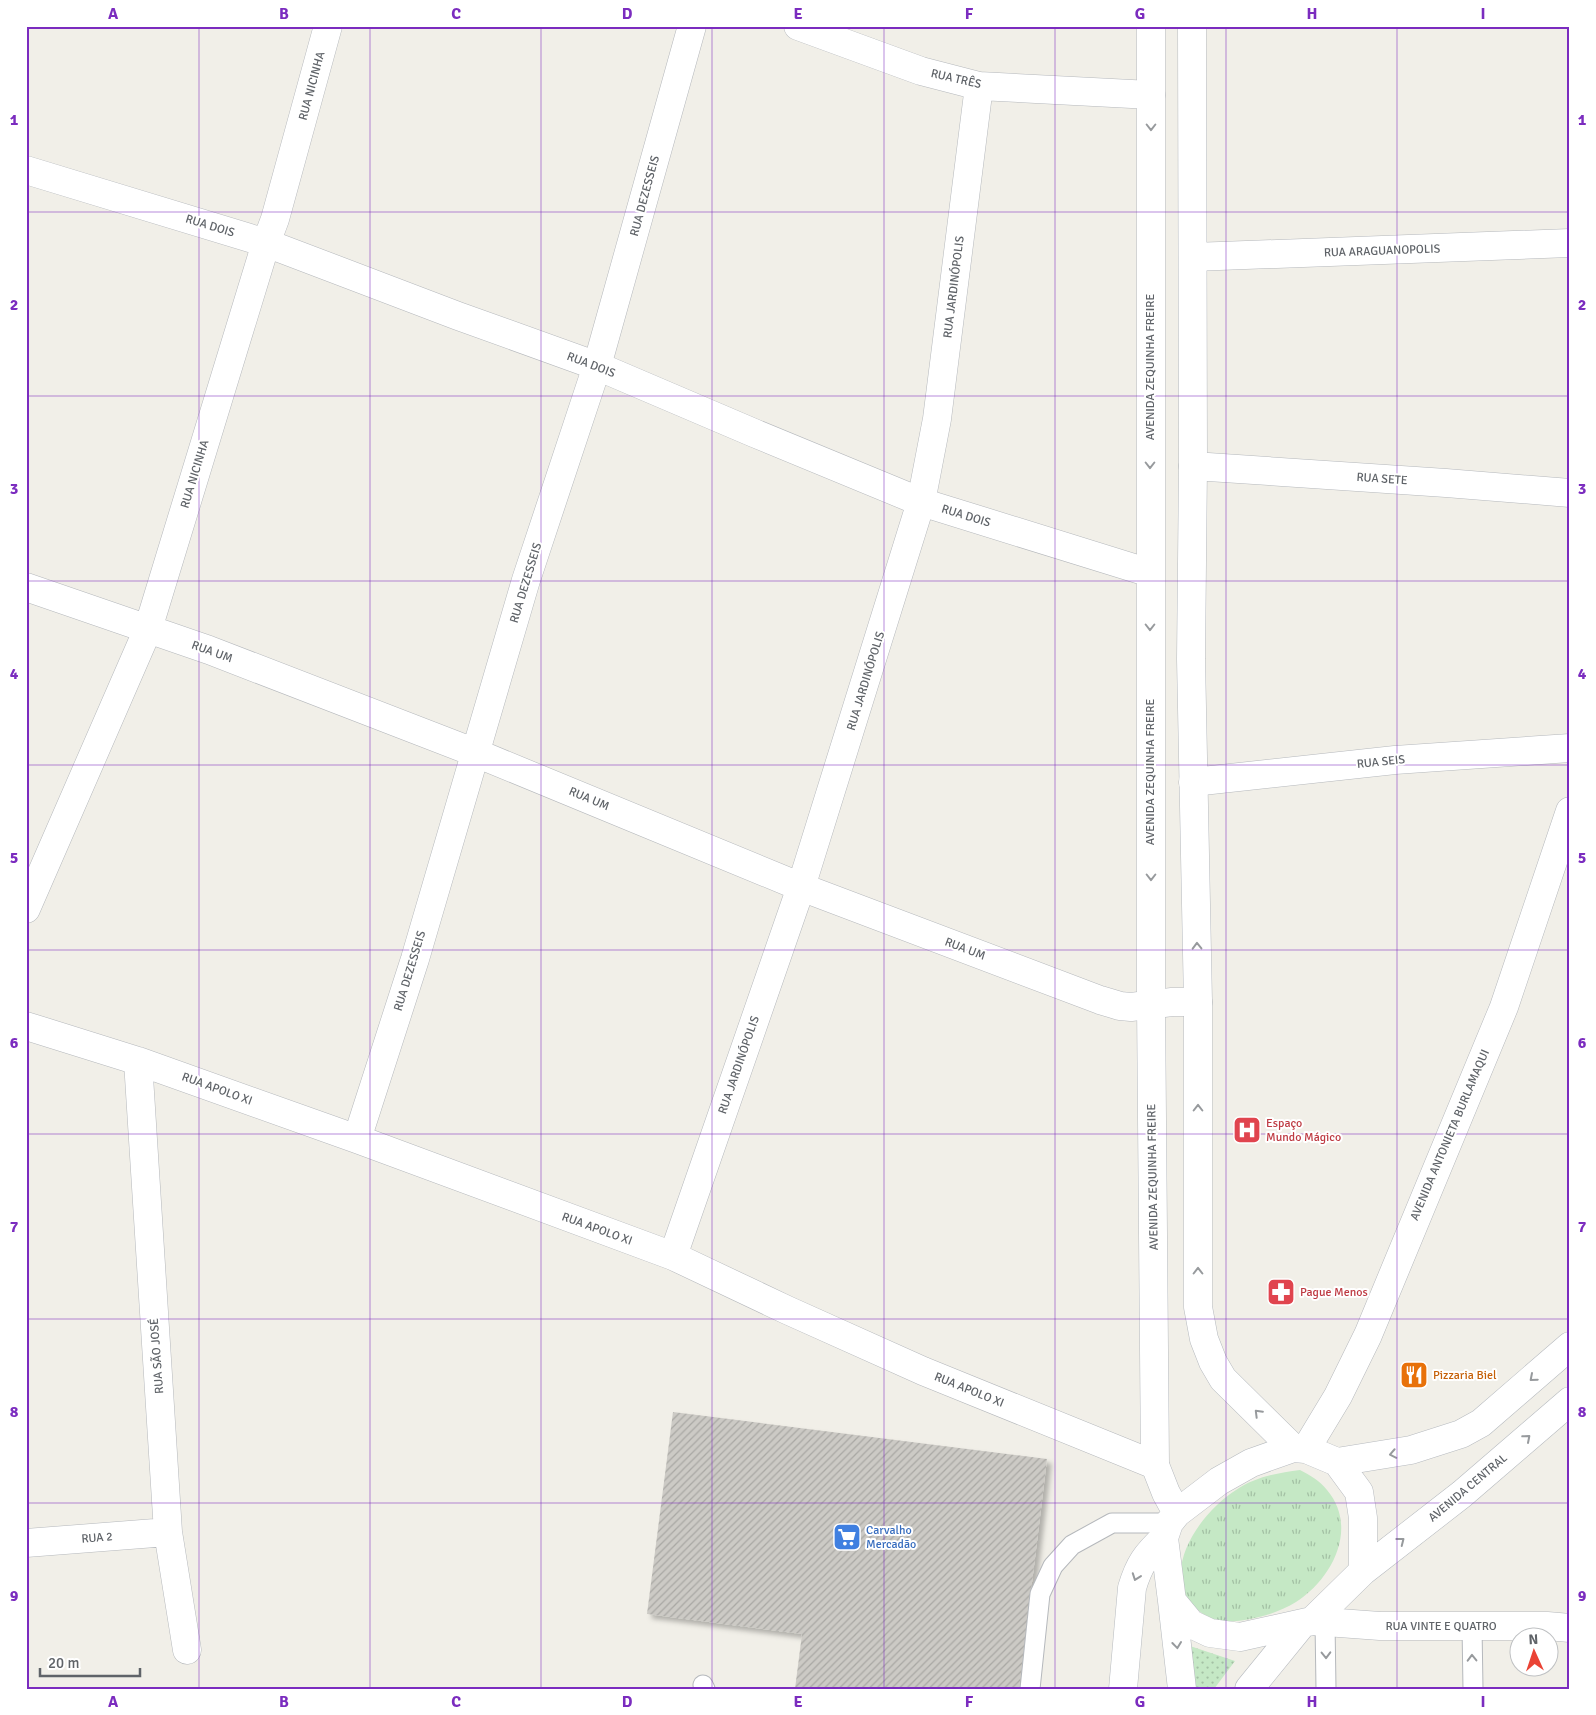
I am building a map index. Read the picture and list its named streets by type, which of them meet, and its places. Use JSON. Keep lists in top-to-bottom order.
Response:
{
  "streets": {
    "street": [
      "RUA TRÊS",
      "RUA NICINHA",
      "RUA DEZESSEIS",
      "RUA DOIS",
      "RUA ARAGUANOPOLIS",
      "RUA JARDINÓPOLIS",
      "AVENIDA ZEQUINHA FREIRE",
      "RUA SETE",
      "RUA UM",
      "RUA SEIS",
      "RUA APOLO XI",
      "AVENIDA ANTONIETA BURLAMAQUI",
      "RUA SÃO JOSÉ",
      "AVENIDA CENTRAL",
      "RUA 2",
      "RUA VINTE E QUATRO"
    ]
  },
  "crossings": [
    ["RUA TRÊS", "RUA JARDINÓPOLIS"],
    ["RUA TRÊS", "AVENIDA ZEQUINHA FREIRE"],
    ["RUA NICINHA", "RUA DOIS"],
    ["RUA NICINHA", "RUA UM"],
    ["RUA DEZESSEIS", "RUA DOIS"],
    ["RUA DEZESSEIS", "RUA UM"],
    ["RUA DEZESSEIS", "RUA APOLO XI"],
    ["RUA DOIS", "RUA JARDINÓPOLIS"],
    ["RUA DOIS", "AVENIDA ZEQUINHA FREIRE"],
    ["RUA JARDINÓPOLIS", "RUA UM"],
    ["RUA JARDINÓPOLIS", "RUA APOLO XI"],
    ["AVENIDA ZEQUINHA FREIRE", "RUA UM"],
    ["AVENIDA ZEQUINHA FREIRE", "RUA APOLO XI"],
    ["RUA APOLO XI", "RUA SÃO JOSÉ"],
    ["RUA SÃO JOSÉ", "RUA 2"],
    ["AVENIDA CENTRAL", "RUA VINTE E QUATRO"]
  ],
  "places": {
    "hospital": ["Espaço Mundo Mágico"],
    "pharmacy": ["Pague Menos"],
    "restaurant": ["Pizzaria Biel"],
    "supermarket": ["Carvalho Mercadão"]
  },
  "scale_bar": "20 m",
  "north": "top",
  "grid": {
    "columns": [
      "A",
      "B",
      "C",
      "D",
      "E",
      "F",
      "G",
      "H",
      "I"
    ],
    "rows": [
      "1",
      "2",
      "3",
      "4",
      "5",
      "6",
      "7",
      "8",
      "9"
    ]
  }
}
